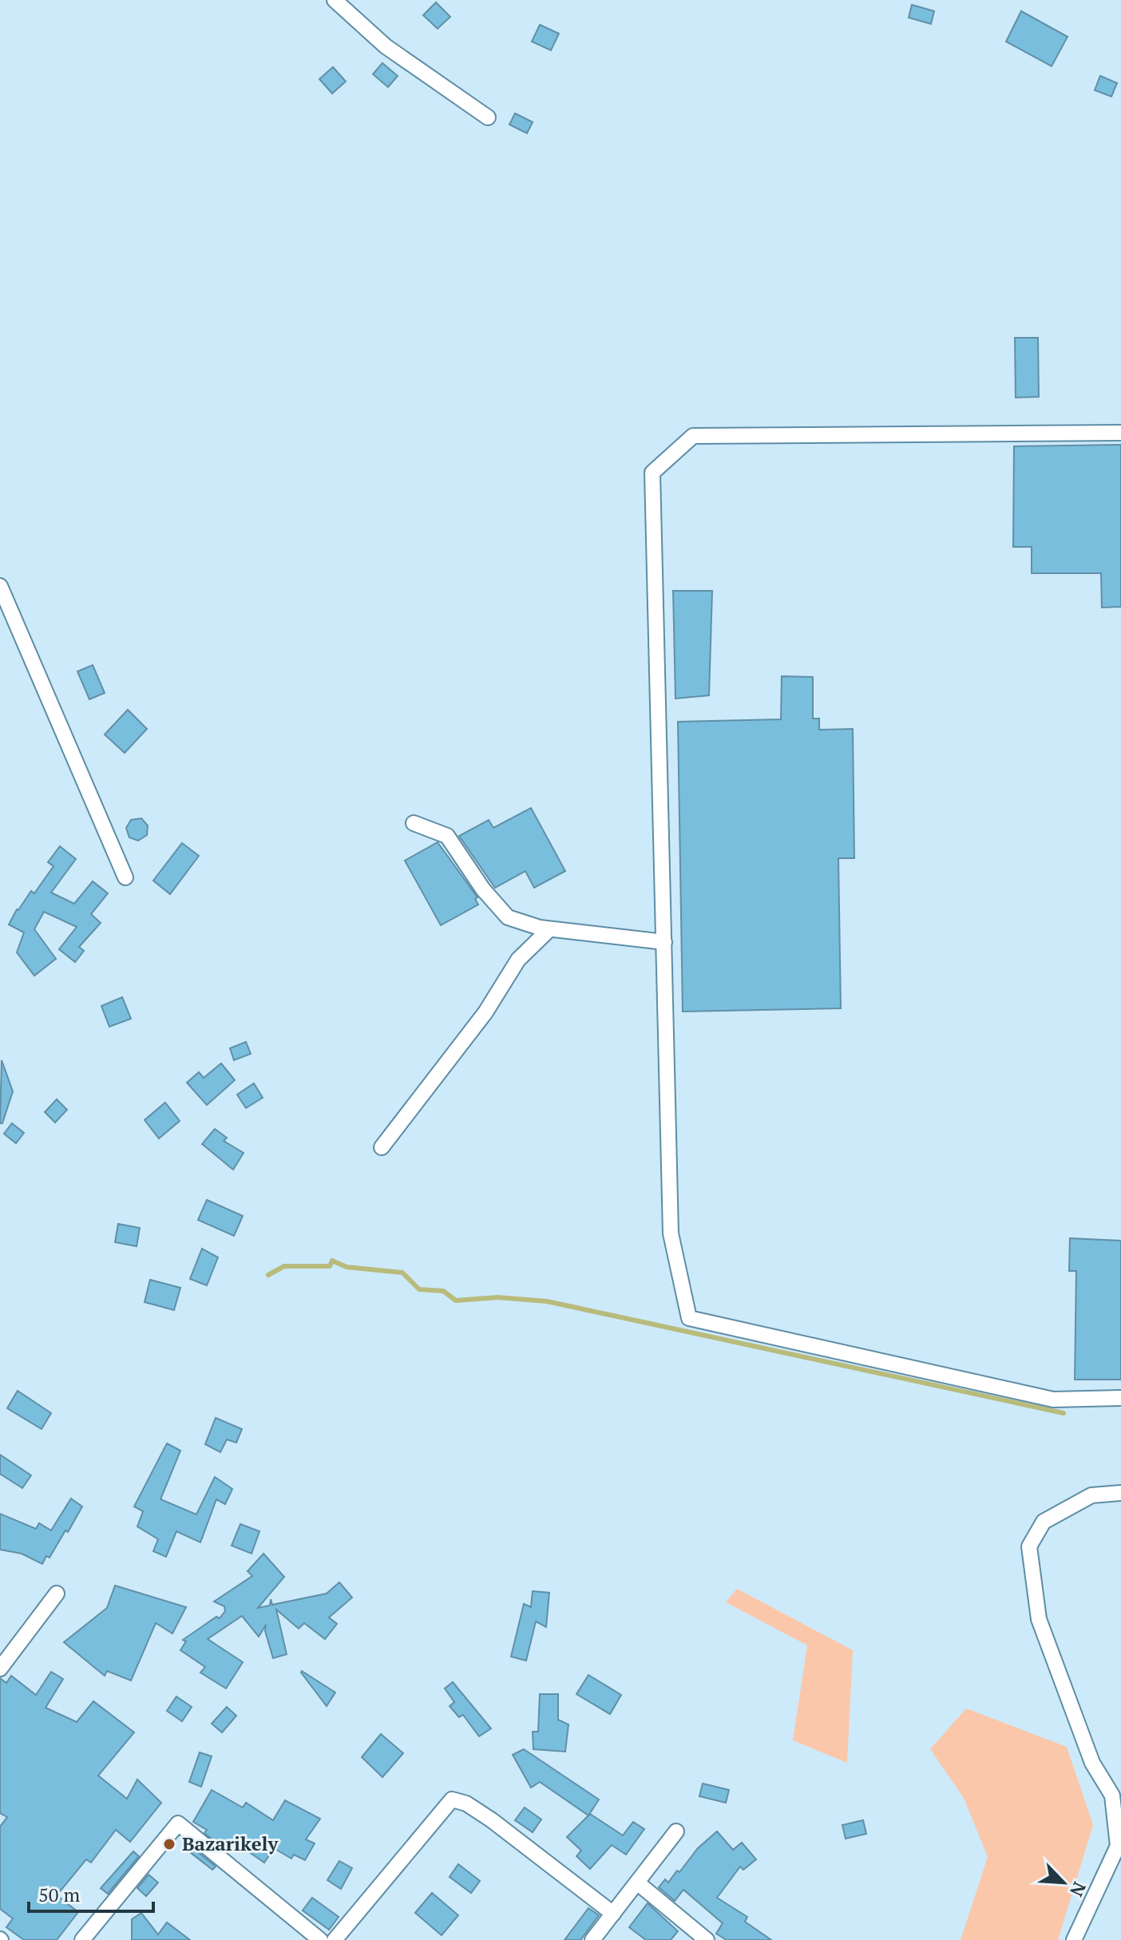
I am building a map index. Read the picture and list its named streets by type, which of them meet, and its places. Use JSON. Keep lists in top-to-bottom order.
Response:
{
  "places": ["Bazarikely"],
  "scale_bar": "50 m",
  "north": "bottom right"
}
